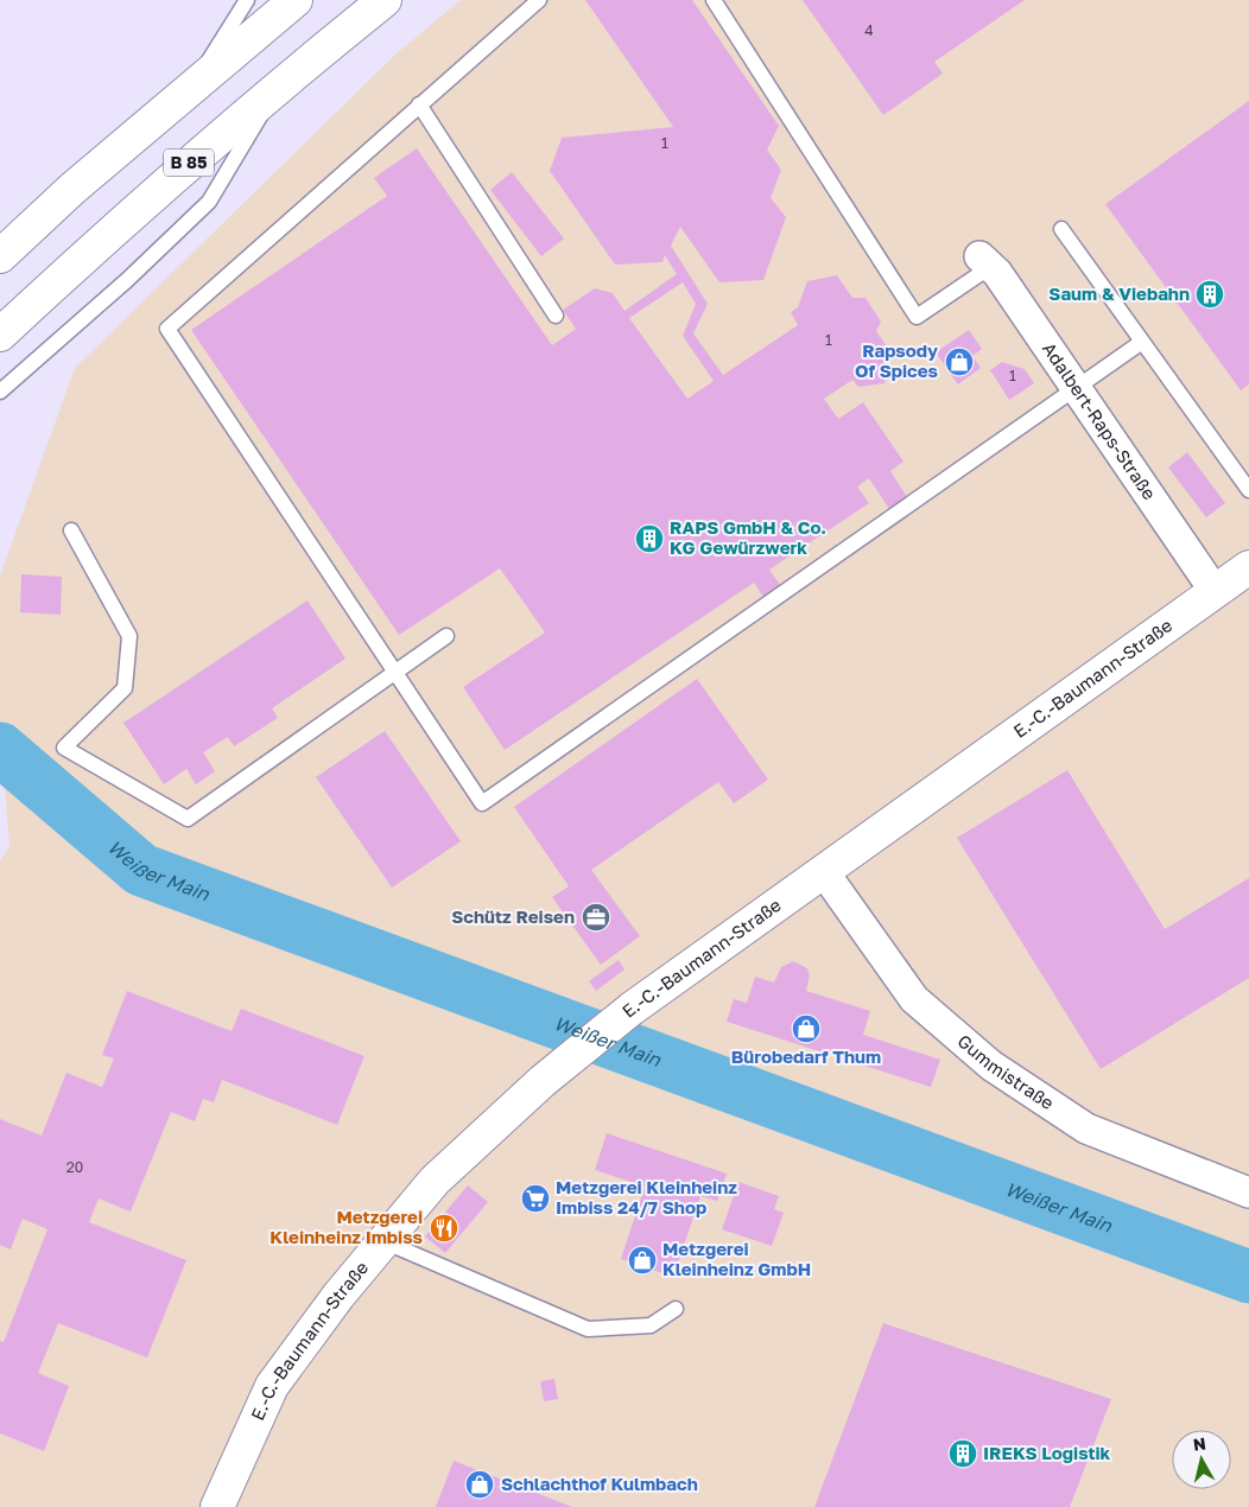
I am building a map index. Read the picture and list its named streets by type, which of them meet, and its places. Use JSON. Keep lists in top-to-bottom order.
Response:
{
  "streets": {
    "main road": ["B 85", "E.-C.-Baumann-Straße"],
    "street": ["Adalbert-Raps-Straße", "Gummistraße"]
  },
  "crossings": [
    ["Adalbert-Raps-Straße", "E.-C.-Baumann-Straße"],
    ["E.-C.-Baumann-Straße", "Gummistraße"]
  ],
  "water": ["Weißer Main"],
  "places": {
    "building": ["Saum & Viebahn", "RAPS GmbH & Co. KG Gewürzwerk", "IREKS Logistik"],
    "shop": [
      "Rapsody Of Spices",
      "Bürobedarf Thum",
      "Metzgerei Kleinheinz GmbH",
      "Schlachthof Kulmbach"
    ],
    "office": ["Schütz Reisen"],
    "supermarket": ["Metzgerei Kleinheinz Imbiss 24/7 Shop"],
    "restaurant": ["Metzgerei Kleinheinz Imbiss"]
  },
  "house_numbers": [
    "4",
    "1",
    "1",
    "1",
    "20"
  ],
  "north": "top"
}
